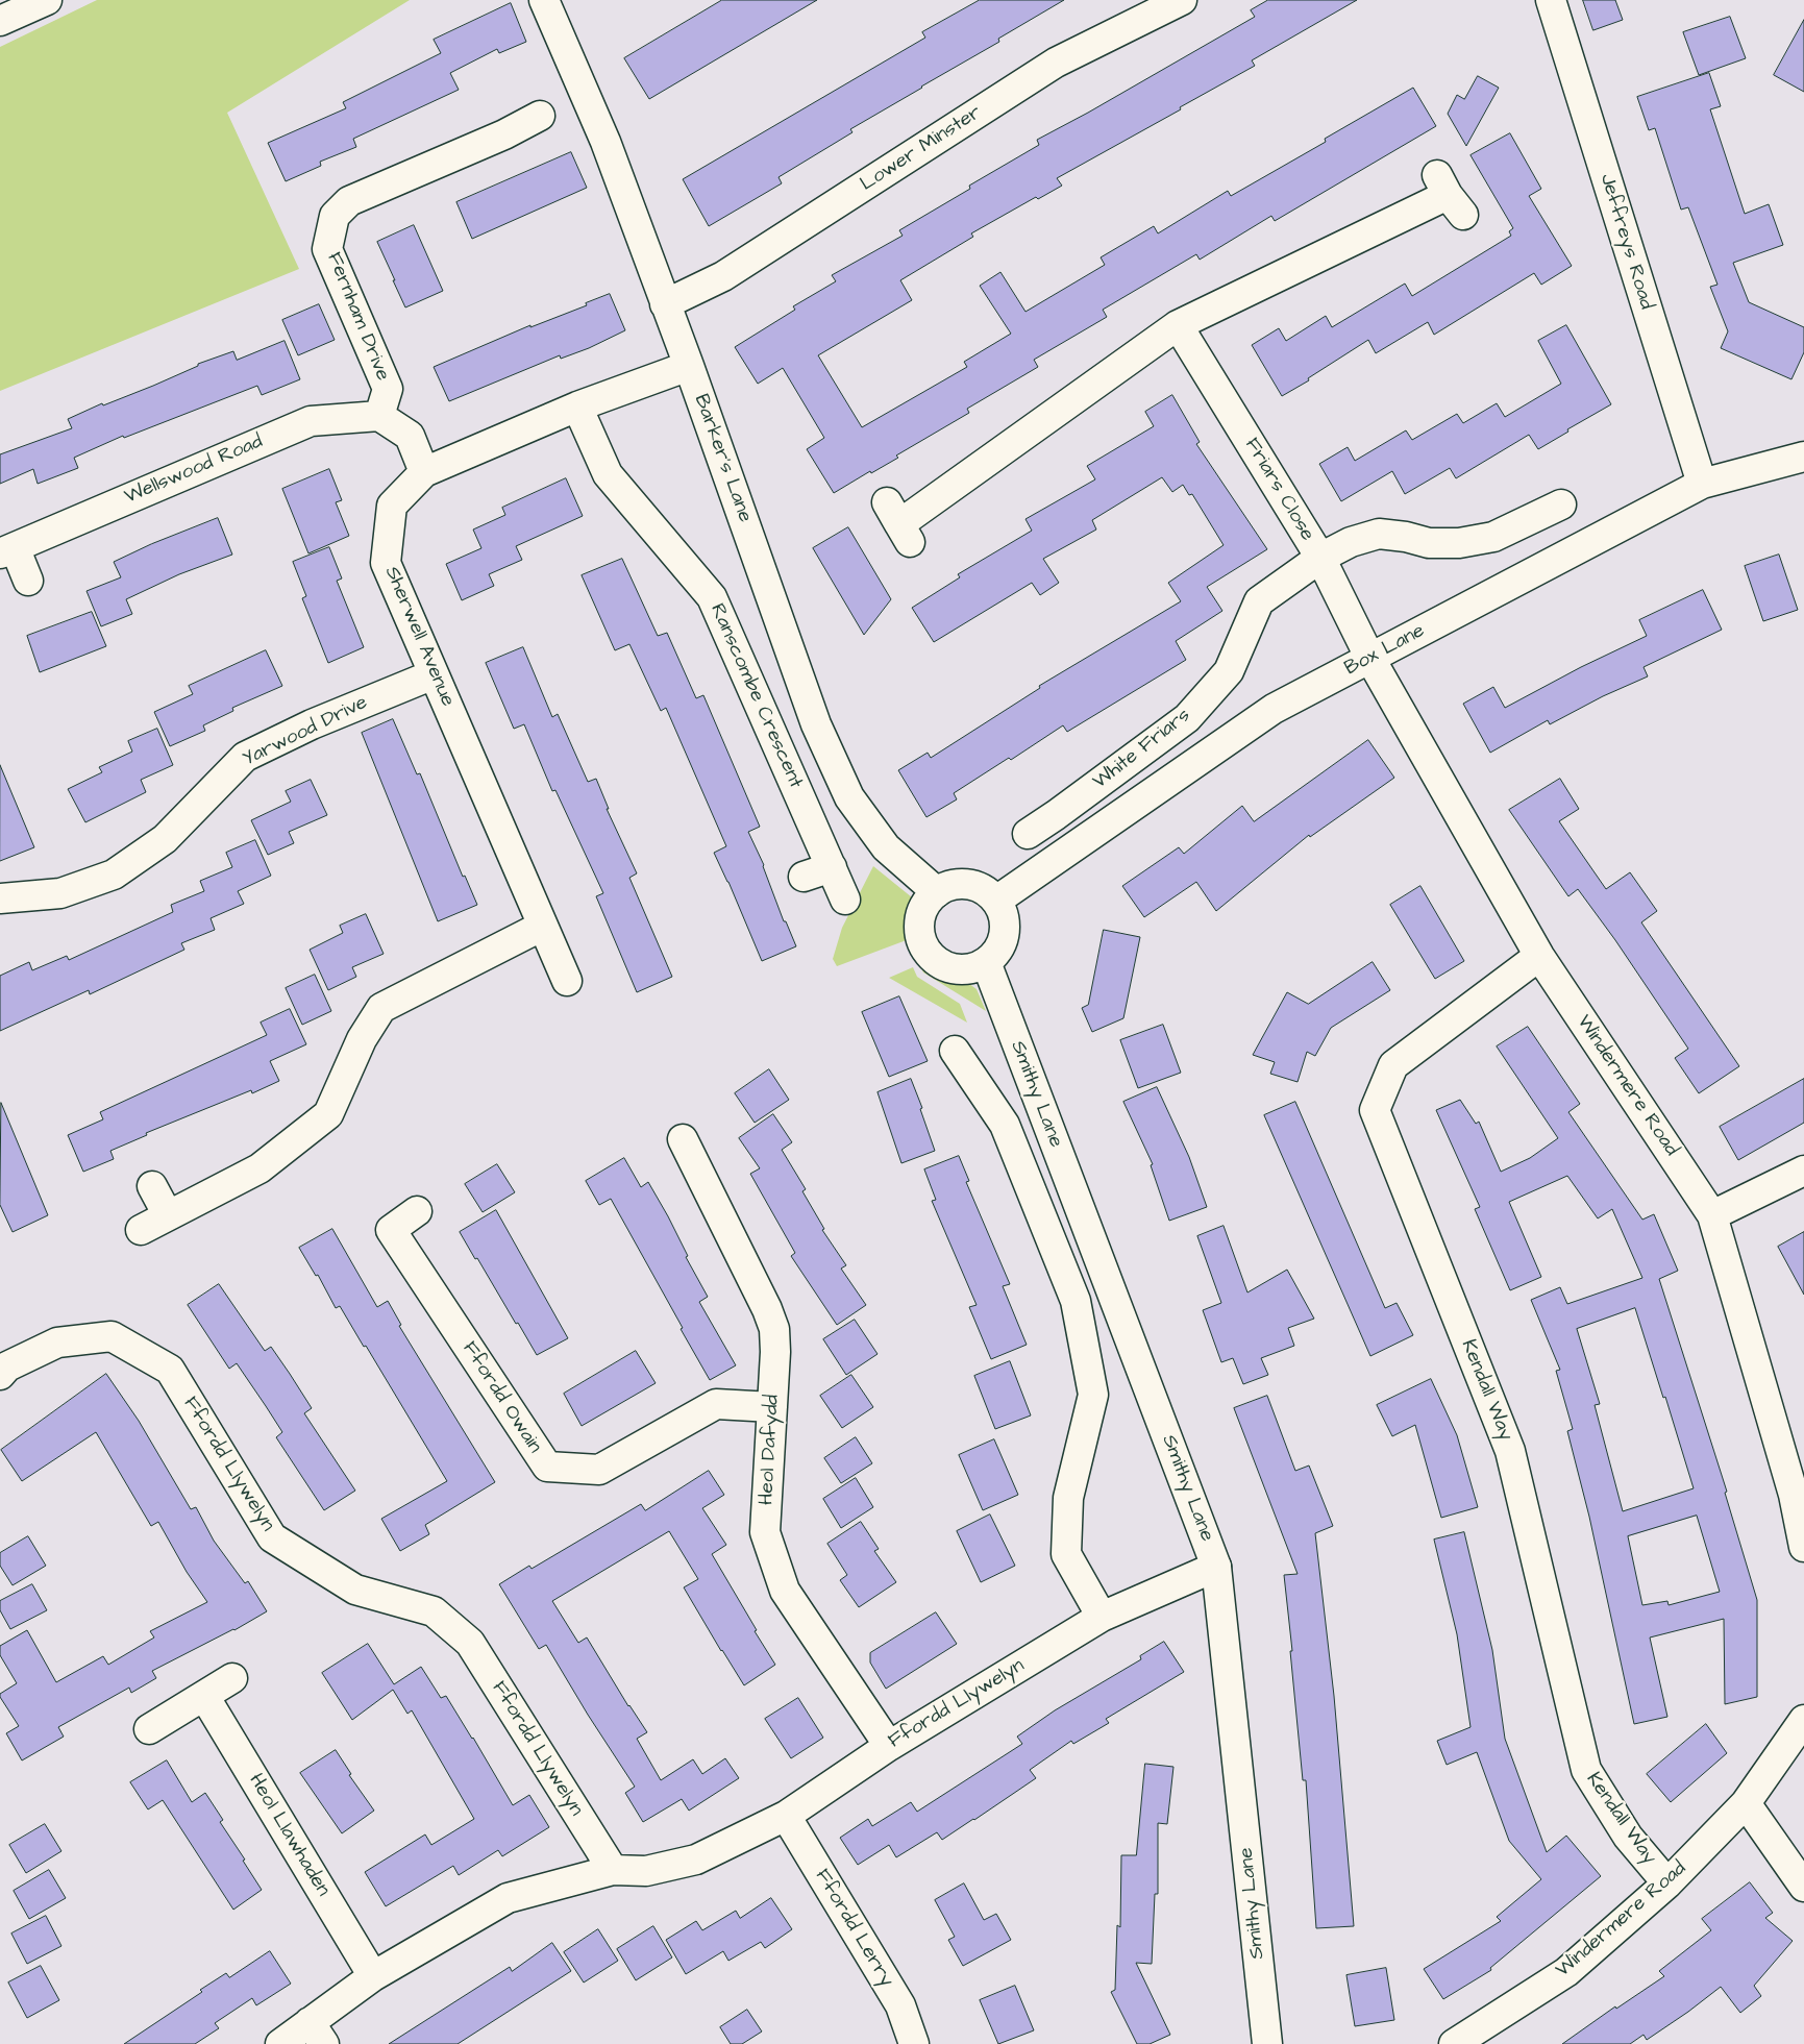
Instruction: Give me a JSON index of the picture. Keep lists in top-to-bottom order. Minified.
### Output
{"streets":{"street":["Lower Minster","Jeffreys Road","Fernham Drive","Barker's Lane","Wellswood Road","Friars Close","Sherwell Avenue","Box Lane","Ranscombe Crescent","Yarwood Drive","White Friars","Windermere Road","Smithy Lane","Kendall Way","Ffordd Owain","Heol Dafydd","Ffordd Llywelyn","Heol Llawhaden","Ffordd Lerry"]},"crossings":[["Lower Minster","Barker's Lane"],["Jeffreys Road","Box Lane"],["Fernham Drive","Wellswood Road"],["Barker's Lane","Sherwell Avenue"],["Barker's Lane","Box Lane"],["Barker's Lane","Smithy Lane"],["Friars Close","Box Lane"],["Friars Close","White Friars"],["Friars Close","Windermere Road"],["Sherwell Avenue","Ranscombe Crescent"],["Sherwell Avenue","Yarwood Drive"],["Box Lane","Windermere Road"],["Box Lane","Smithy Lane"],["Windermere Road","Kendall Way"],["Smithy Lane","Ffordd Llywelyn"],["Ffordd Owain","Heol Dafydd"],["Heol Dafydd","Ffordd Llywelyn"],["Ffordd Llywelyn","Heol Llawhaden"],["Ffordd Llywelyn","Ffordd Lerry"]]}
